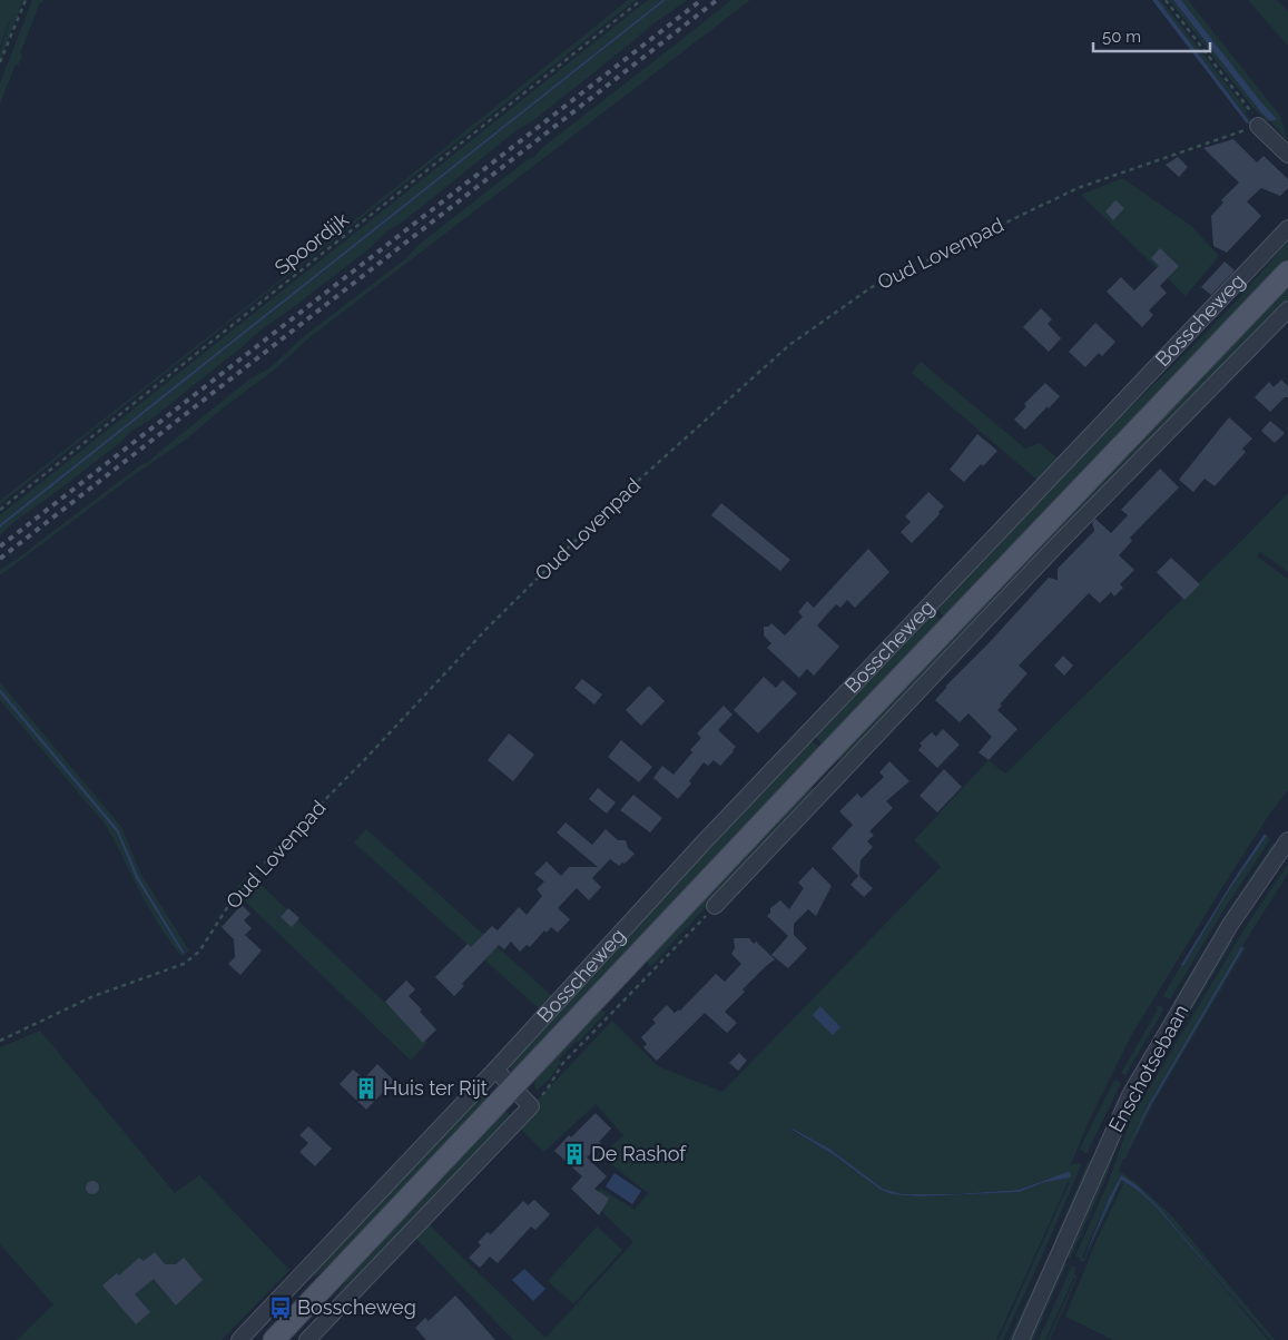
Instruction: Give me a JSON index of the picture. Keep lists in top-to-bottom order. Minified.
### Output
{"streets":{"main road":["Bosscheweg"],"street":["Enschotsebaan"],"path":["Spoordijk","Oud Lovenpad"]},"places":{"building":["Huis ter Rijt","De Rashof"],"bus stop":["Bosscheweg"]},"scale_bar":"50 m"}
